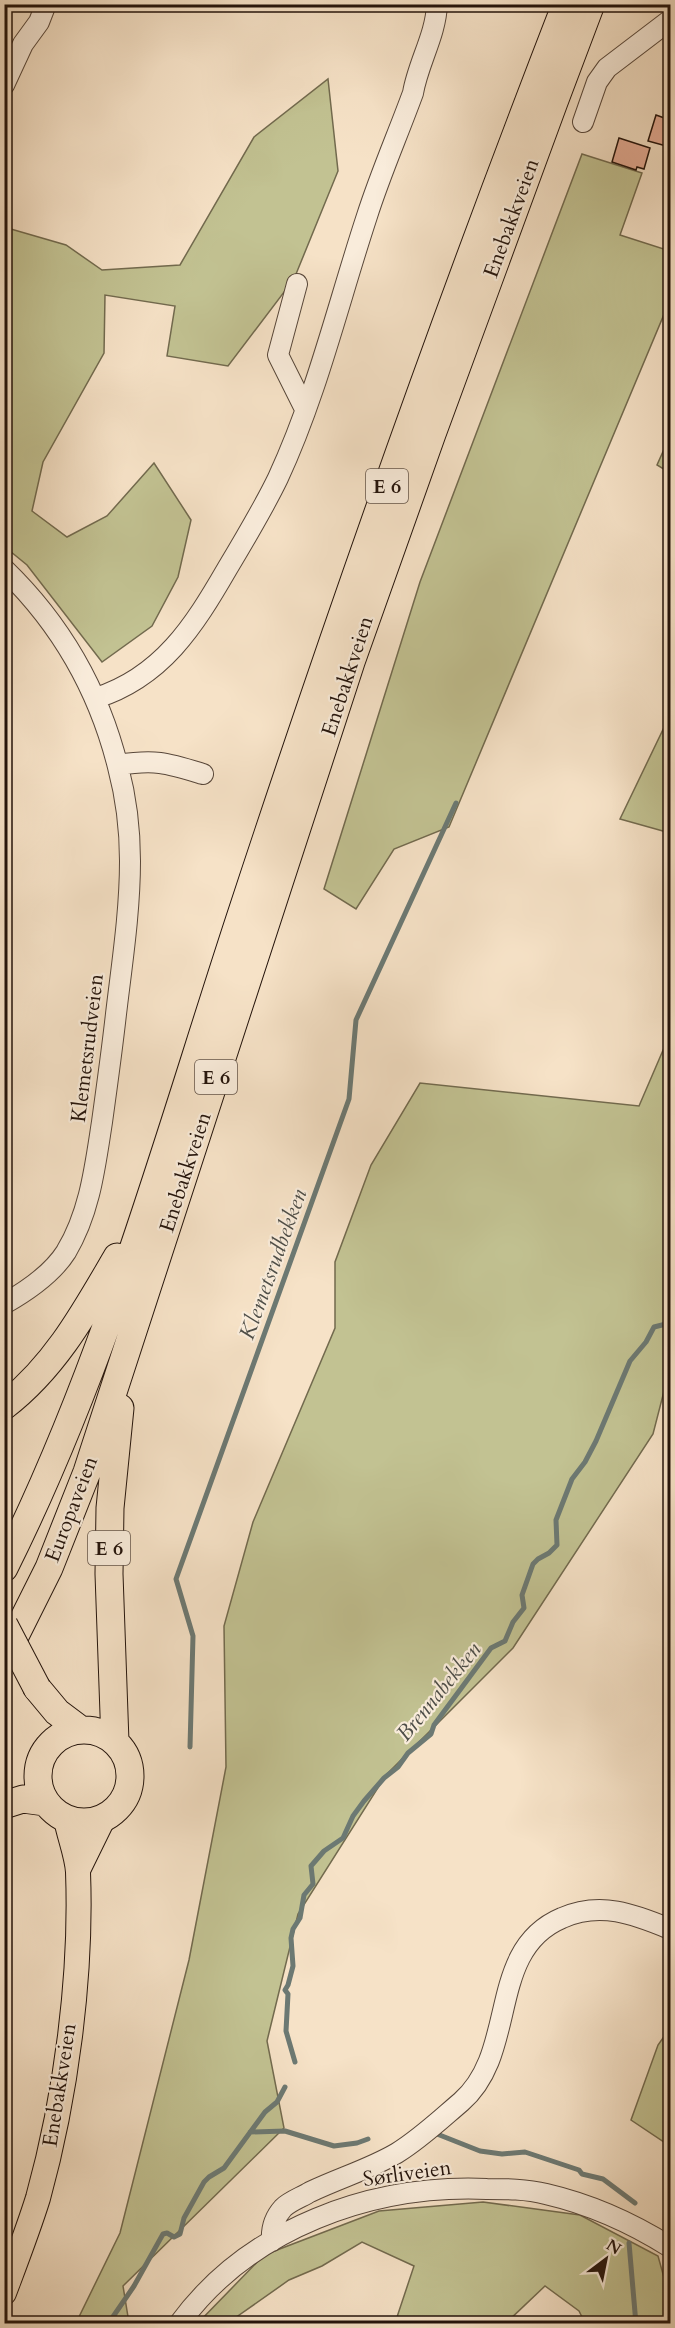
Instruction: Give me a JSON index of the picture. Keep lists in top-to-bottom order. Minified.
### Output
{"streets":{"highway":["Enebakkveien","E 6","Europaveien"],"street":["Klemetsrudveien","Sørliveien"]},"crossings":[["Enebakkveien","E 6"],["Enebakkveien","Europaveien"],["E 6","Europaveien"]],"water":["Klemetsrudbekken","Brennabekken"],"north":"top right"}
